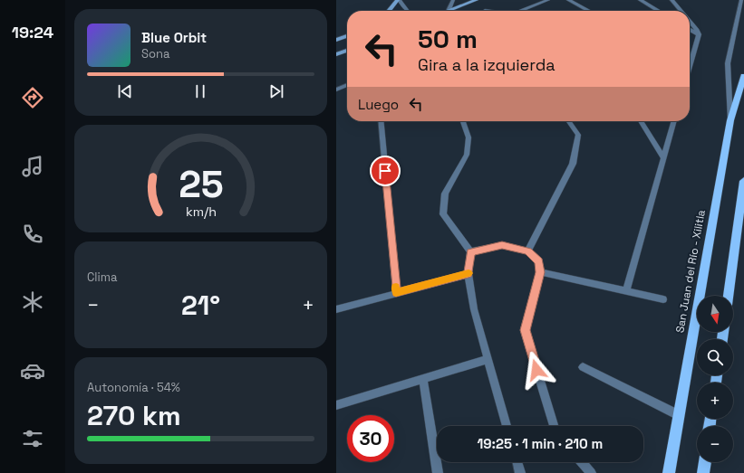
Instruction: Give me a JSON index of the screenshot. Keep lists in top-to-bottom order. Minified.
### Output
{"streets":{"main road":["San Juan del Río - Xilitla"]},"north":"bottom","page":{"tabs":"19:24","turn":["50 m","Gira a la izquierda"],"song":["Blue Orbit","Sona"],"then":"Luego","tile":["Clima",["Autonomía · 54%","270 km"]],"heat":["−","21°","+"],"map_buttons":["+","−"],"limit":"30","trip":"19:25 · 1 min · 210 m","gauge":["25","km/h"]}}
